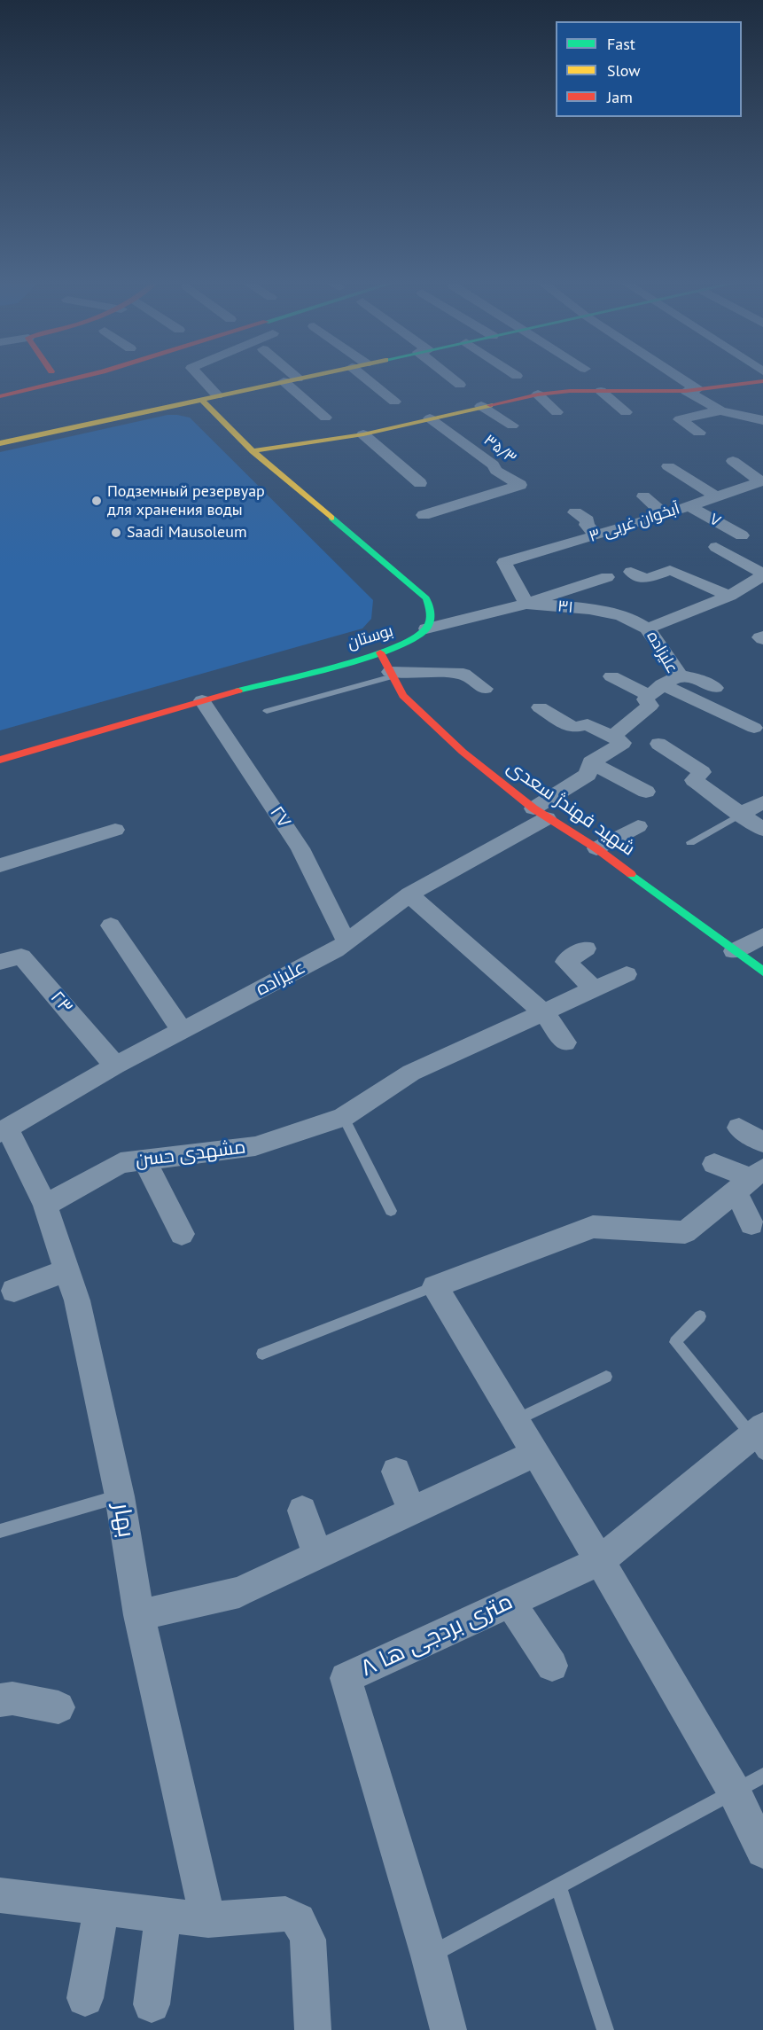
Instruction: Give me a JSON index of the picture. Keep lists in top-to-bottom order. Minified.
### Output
{"streets":{"street":["۳۵/۳","۷","آبخوان غربی ۳","۳۱","بوستان","علیزاده","شهید فهندژ سعدی","۲۷","۲۳","مشهدی حسن","بهار","۸ متری بردجی ها"]},"crossings":[["۷","آبخوان غربی ۳"],["آبخوان غربی ۳","۳۱"],["۳۱","علیزاده"],["بوستان","شهید فهندژ سعدی"],["بوستان","۲۷"],["علیزاده","شهید فهندژ سعدی"],["علیزاده","۲۷"],["علیزاده","۲۳"],["علیزاده","بهار"],["مشهدی حسن","بهار"]],"places":["Подземный резервуар для хранения воды","Saadi Mausoleum"],"legend":["Fast","Slow","Jam"]}
